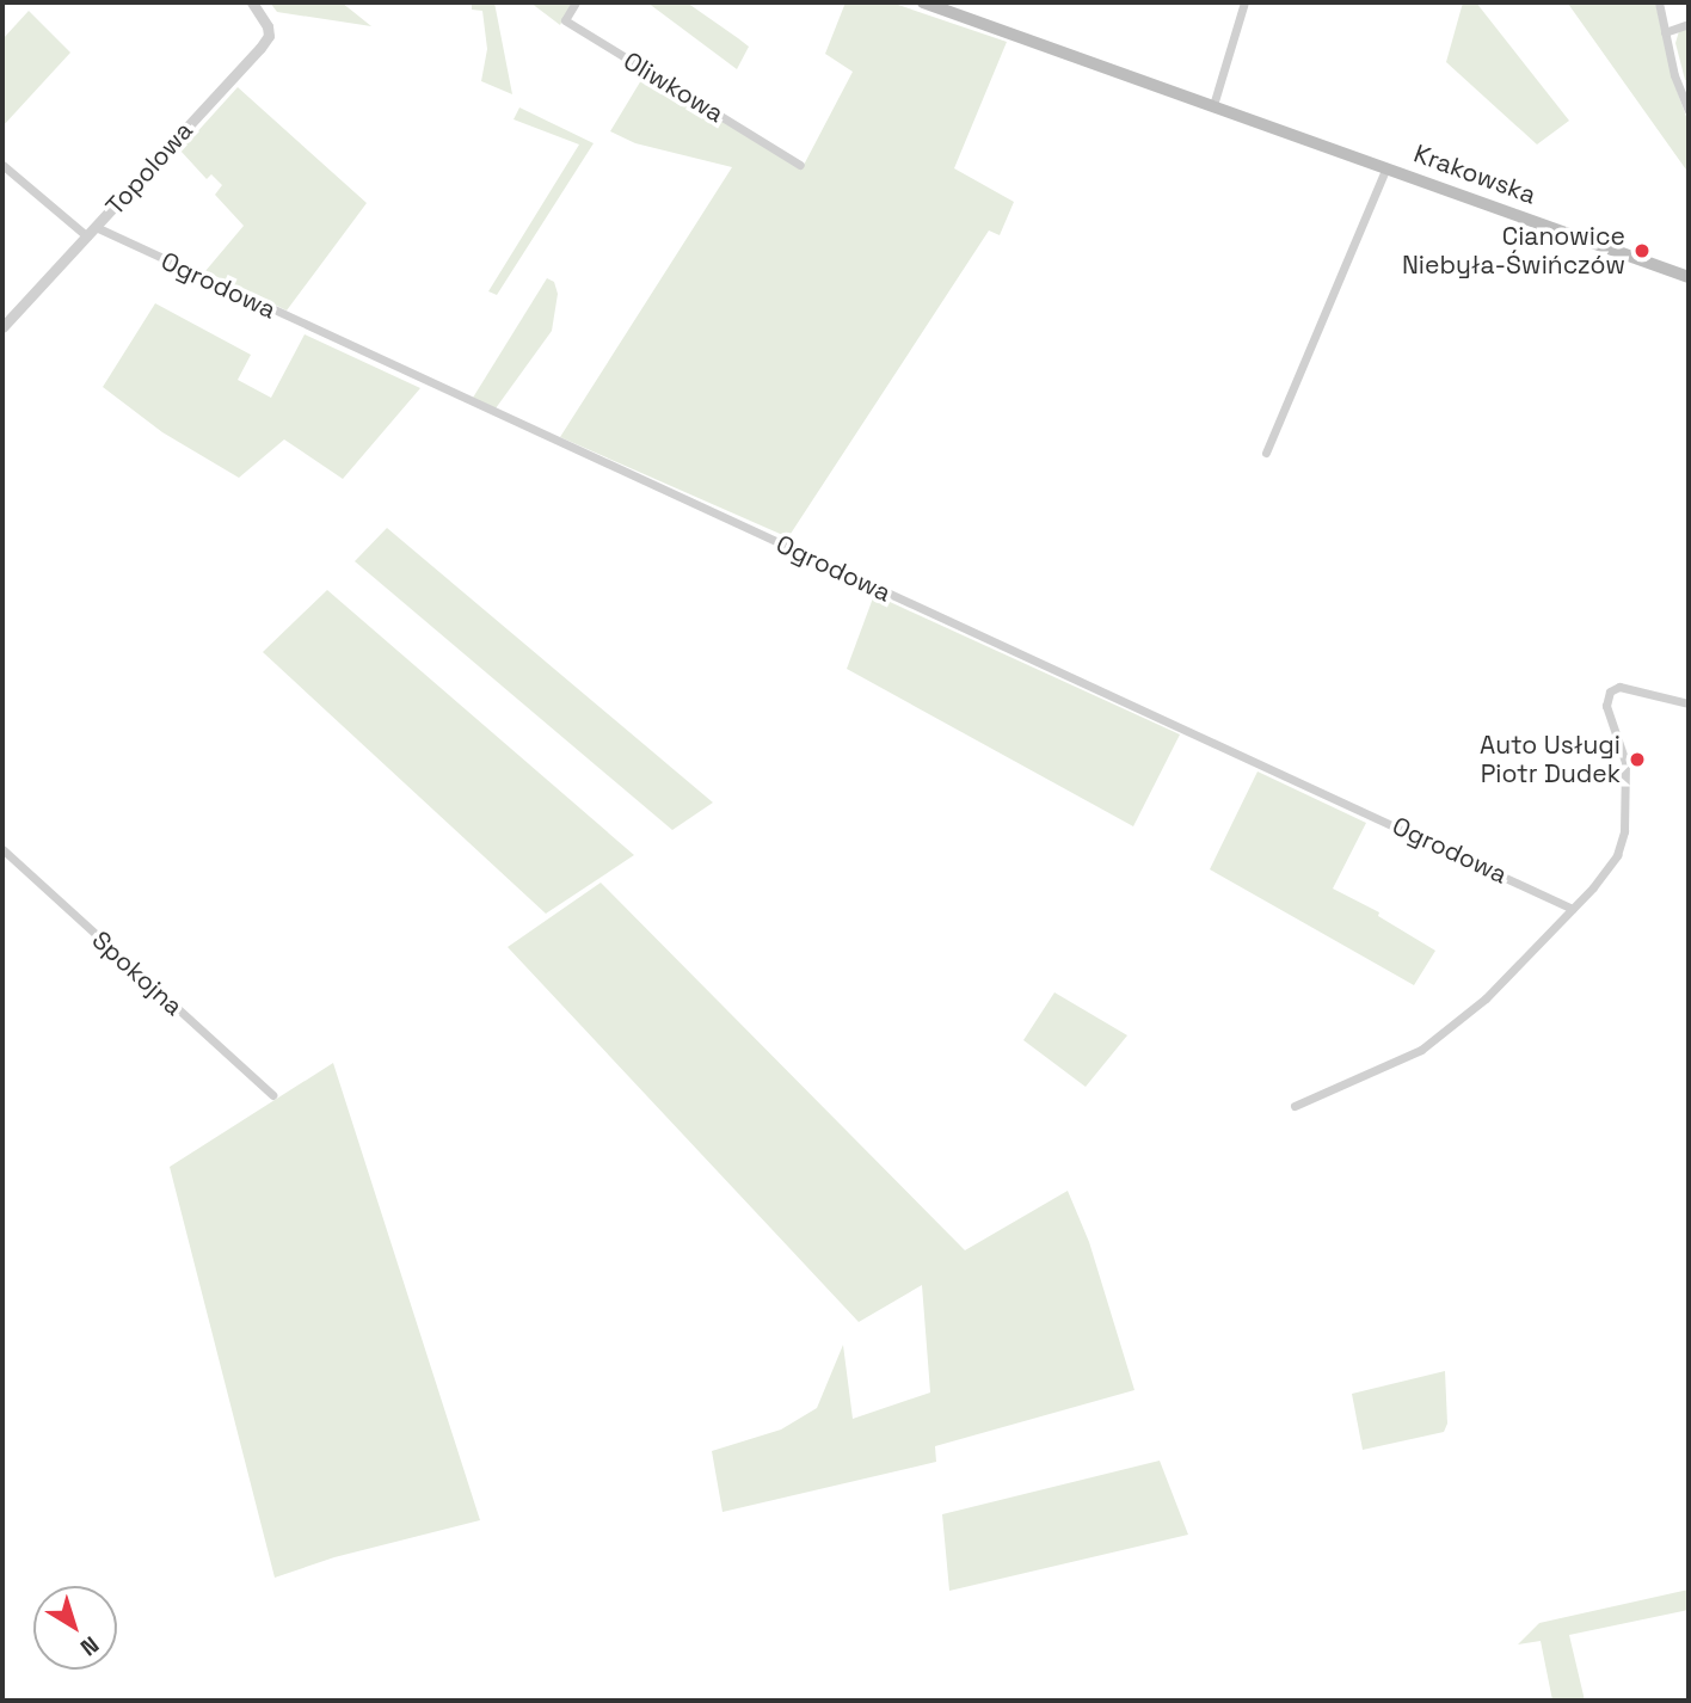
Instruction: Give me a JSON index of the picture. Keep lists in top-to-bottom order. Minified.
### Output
{"streets":{"main road":["Krakowska"],"street":["Oliwkowa","Topolowa","Ogrodowa","Spokojna"]},"crossings":[["Topolowa","Ogrodowa"]],"places":["Cianowice Niebyła-Świńczów","Auto Usługi Piotr Dudek"],"north":"bottom right"}
